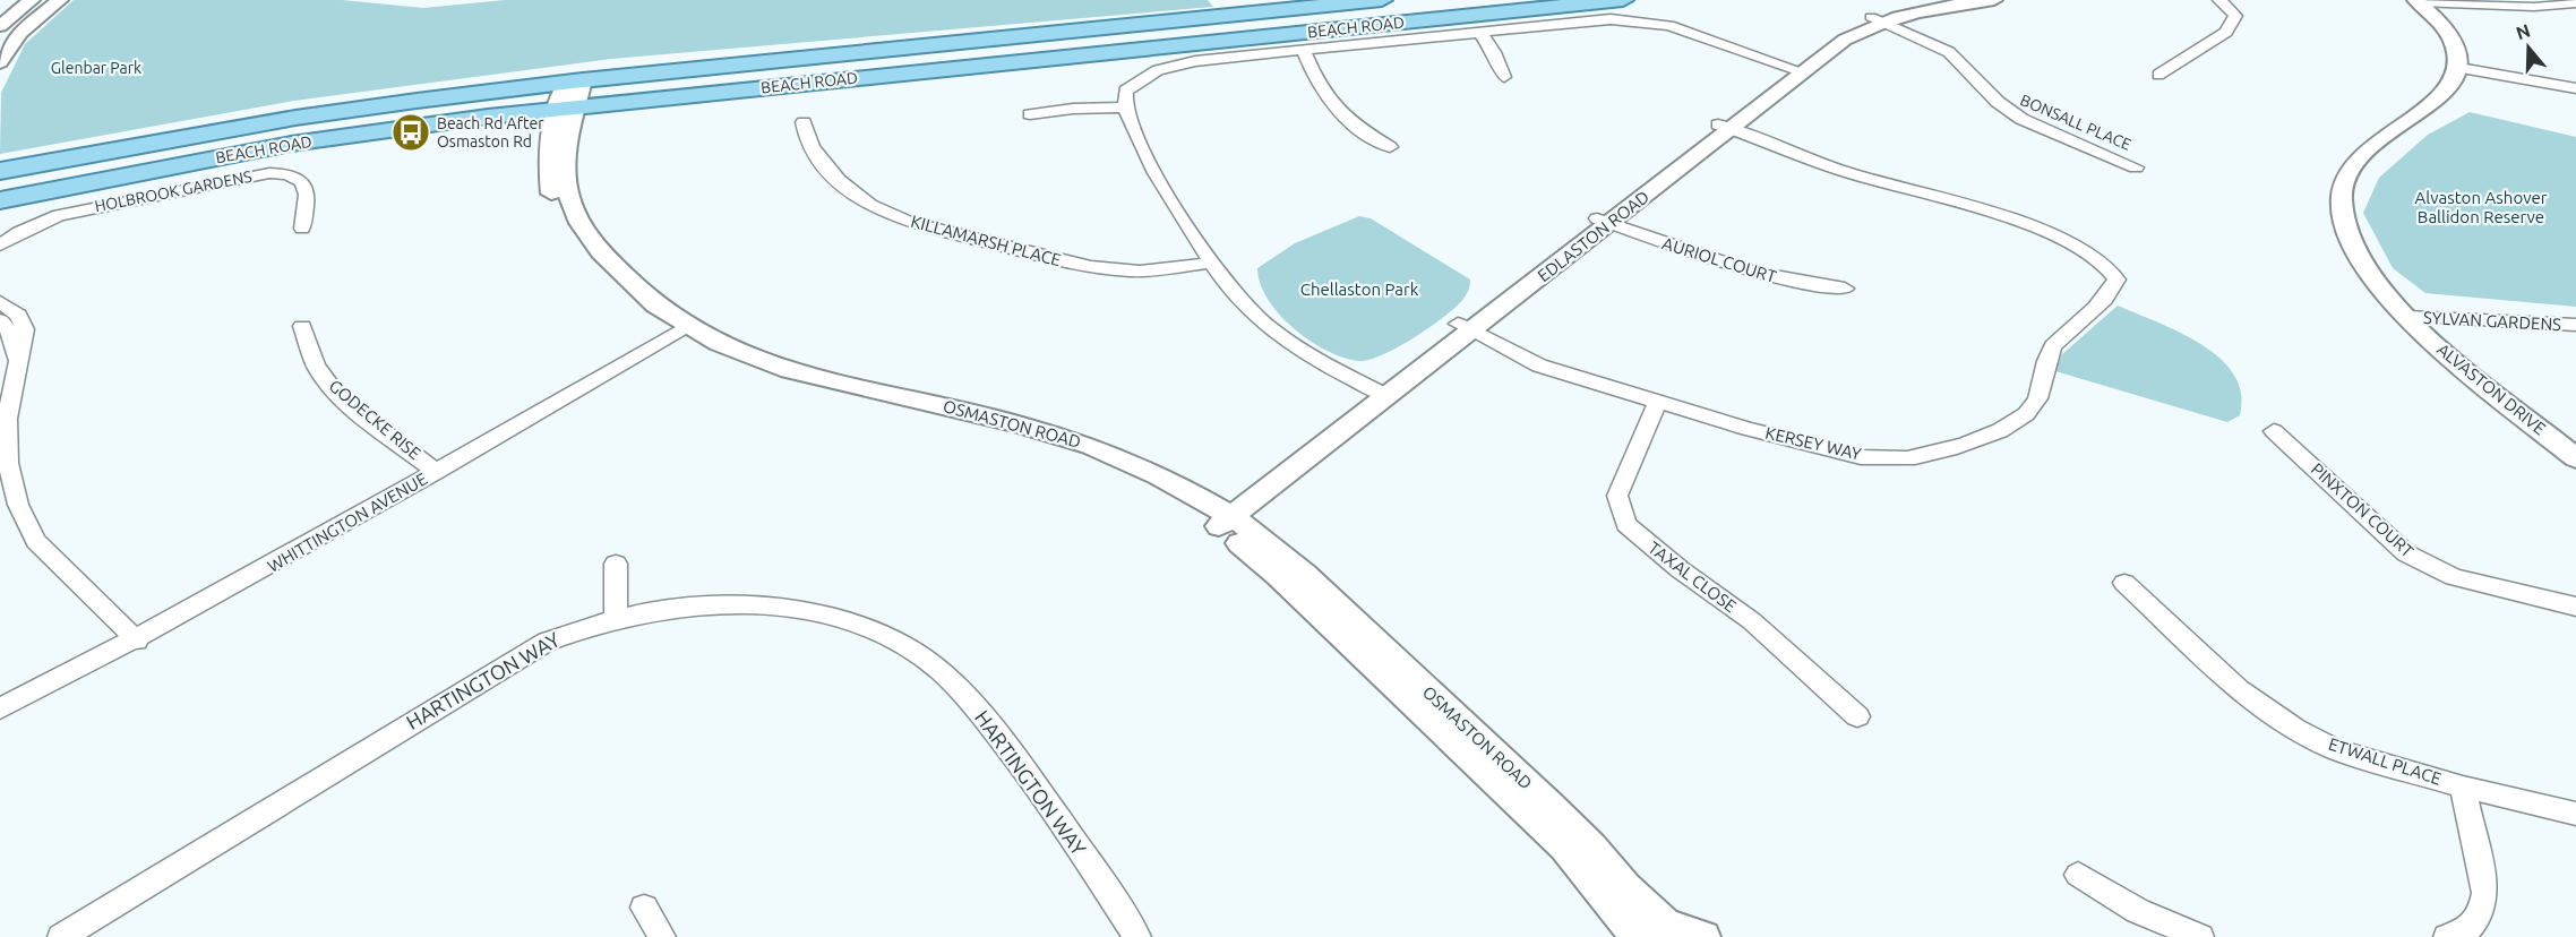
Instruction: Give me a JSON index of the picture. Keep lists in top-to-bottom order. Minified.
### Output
{"streets":{"main road":["BEACH ROAD"],"street":["BONSALL PLACE","HOLBROOK GARDENS","EDLASTON ROAD","KILLAMARSH PLACE","AURIOL COURT","SYLVAN GARDENS","ALVASTON DRIVE","GODECKE RISE","OSMASTON ROAD","KERSEY WAY","PINXTON COURT","WHITTINGTON AVENUE","TAXAL CLOSE","HARTINGTON WAY","ETWALL PLACE"]},"crossings":[["BEACH ROAD","OSMASTON ROAD"],["BONSALL PLACE","EDLASTON ROAD"],["EDLASTON ROAD","AURIOL COURT"],["EDLASTON ROAD","OSMASTON ROAD"],["EDLASTON ROAD","KERSEY WAY"],["SYLVAN GARDENS","ALVASTON DRIVE"],["GODECKE RISE","WHITTINGTON AVENUE"],["OSMASTON ROAD","WHITTINGTON AVENUE"],["KERSEY WAY","TAXAL CLOSE"]],"parks":["Glenbar Park","Alvaston Ashover Ballidon Reserve","Chellaston Park"],"places":{"bus stop":["Beach Rd After Osmaston Rd"]},"north":"top"}
